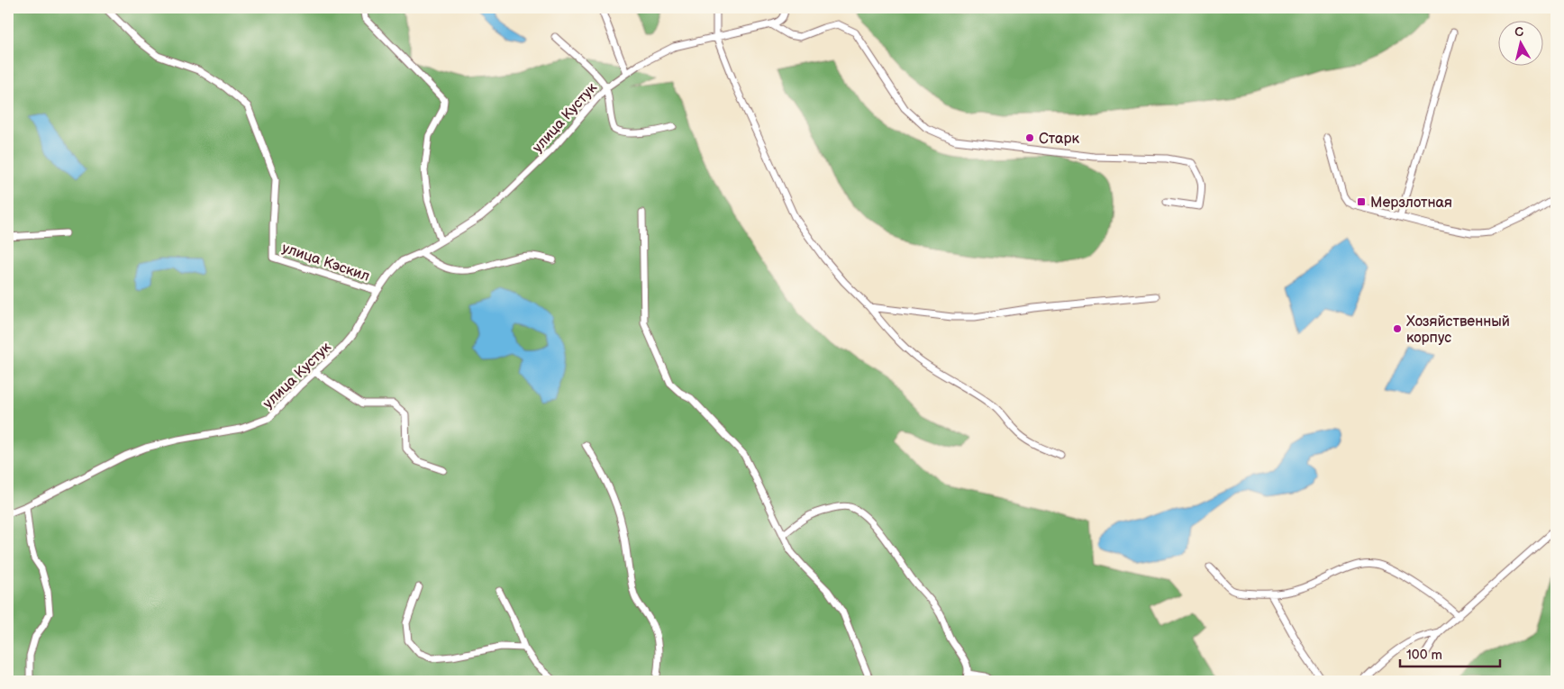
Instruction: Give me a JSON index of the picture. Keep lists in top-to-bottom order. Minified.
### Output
{"streets":{"street":["улица Кустук","улица Кэскил"]},"crossings":[["улица Кустук","улица Кэскил"]],"places":{"other":["Старк","Хозяйственный корпус"],"transit":["Мерзлотная"]},"scale_bar":"100 m","north":"top"}
